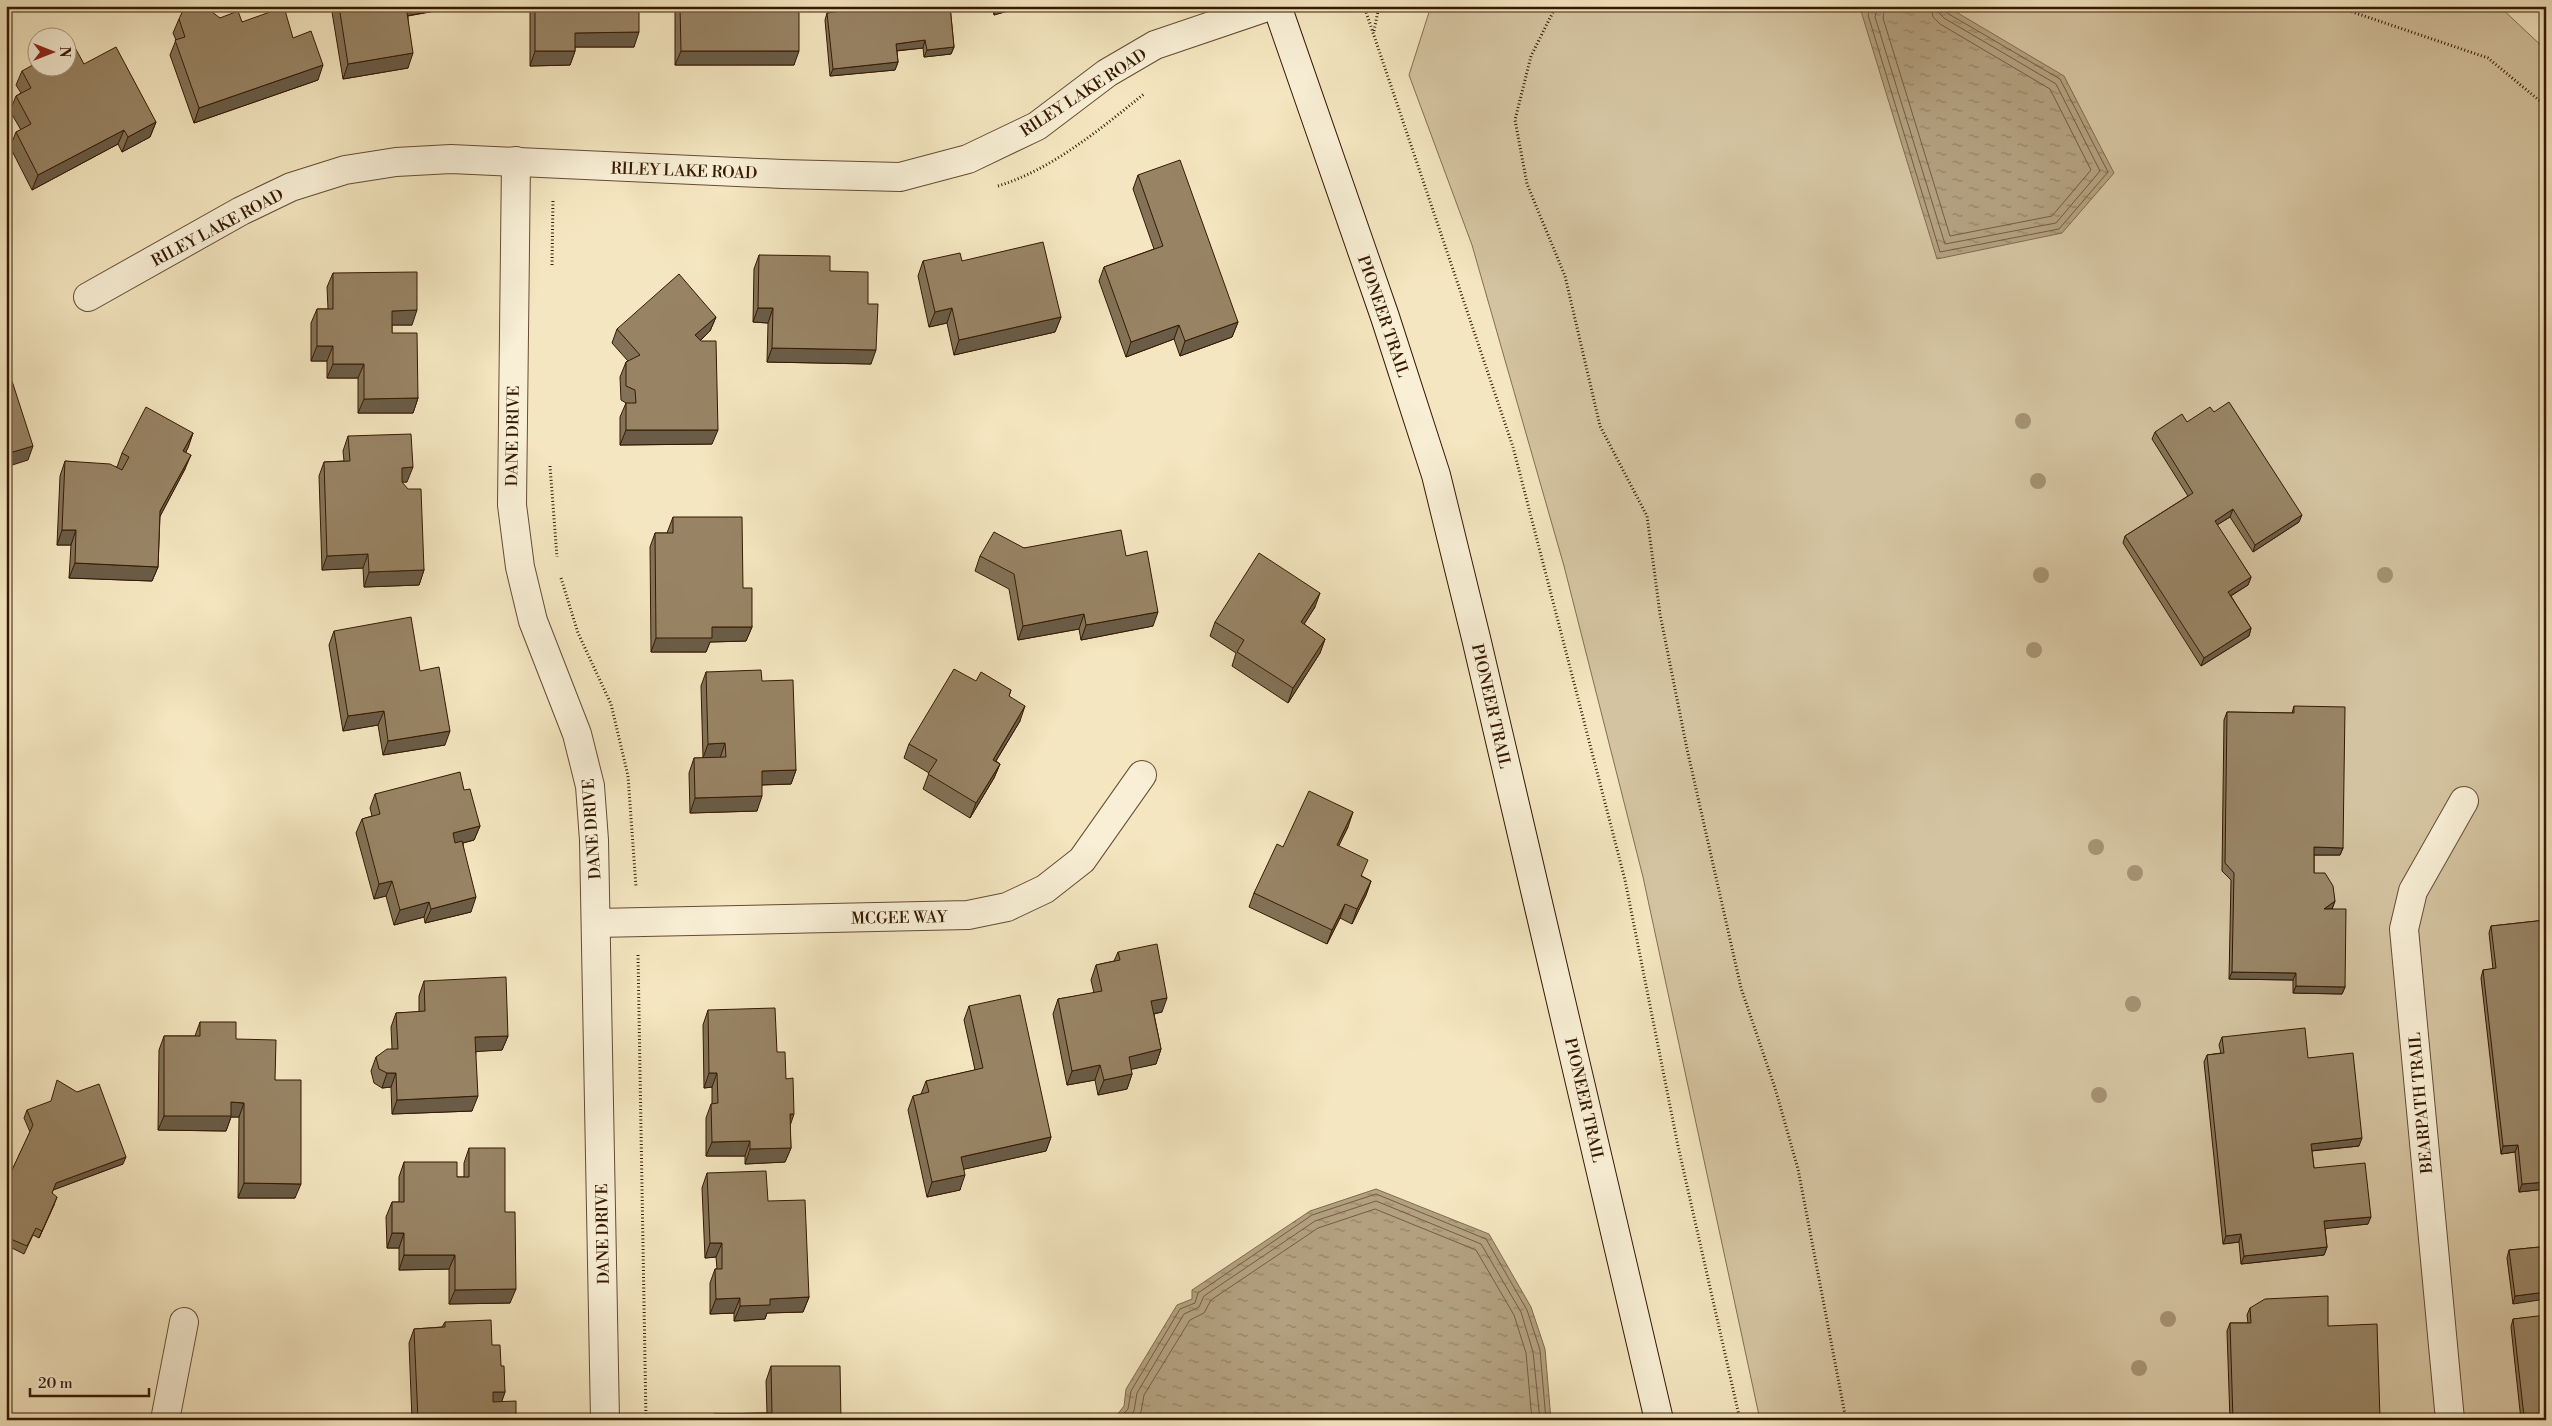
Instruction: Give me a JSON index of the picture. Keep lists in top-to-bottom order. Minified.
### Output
{"streets":{"street":["RILEY LAKE ROAD","PIONEER TRAIL","DANE DRIVE","MCGEE WAY","BEARPATH TRAIL"]},"crossings":[["RILEY LAKE ROAD","DANE DRIVE"],["DANE DRIVE","MCGEE WAY"]],"scale_bar":"20 m","north":"right"}
